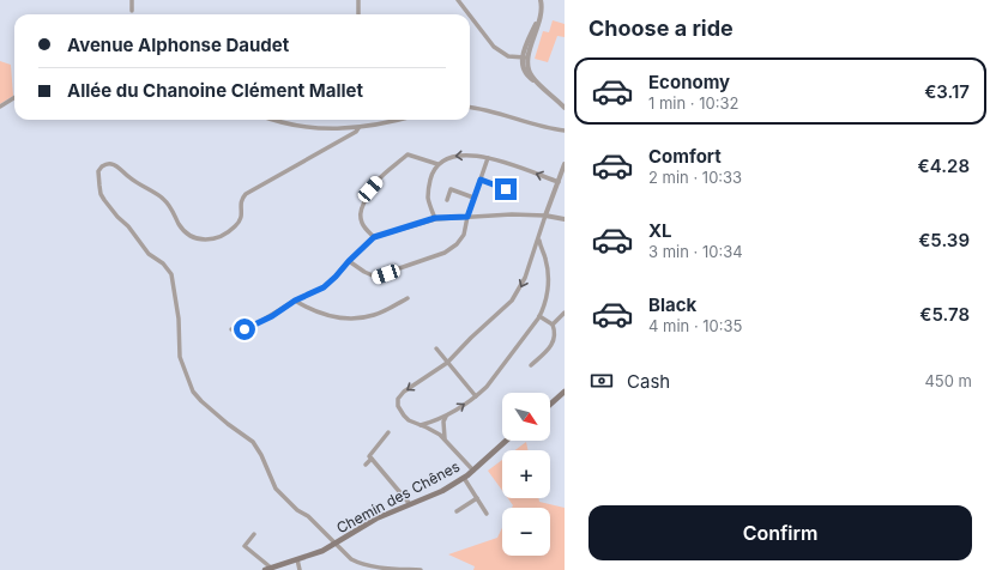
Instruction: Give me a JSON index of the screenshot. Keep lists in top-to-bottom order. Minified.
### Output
{"streets":{"main road":["Chemin des Chênes"]},"north":"bottom right","page":{"heading":"Choose a ride","banner":["Avenue Alphonse Daudet","Allée du Chanoine Clément Mallet"],"list":[{"name":"Economy","note":"1 min · 10:32","value":"€3.17"},{"name":"Comfort","note":"2 min · 10:33","value":"€4.28"},{"name":"XL","note":"3 min · 10:34","value":"€5.39"},{"name":"Black","note":"4 min · 10:35","value":"€5.78"}],"pay":["Cash","450 m"],"map_buttons":["+","−"],"buttons":"Confirm"}}
